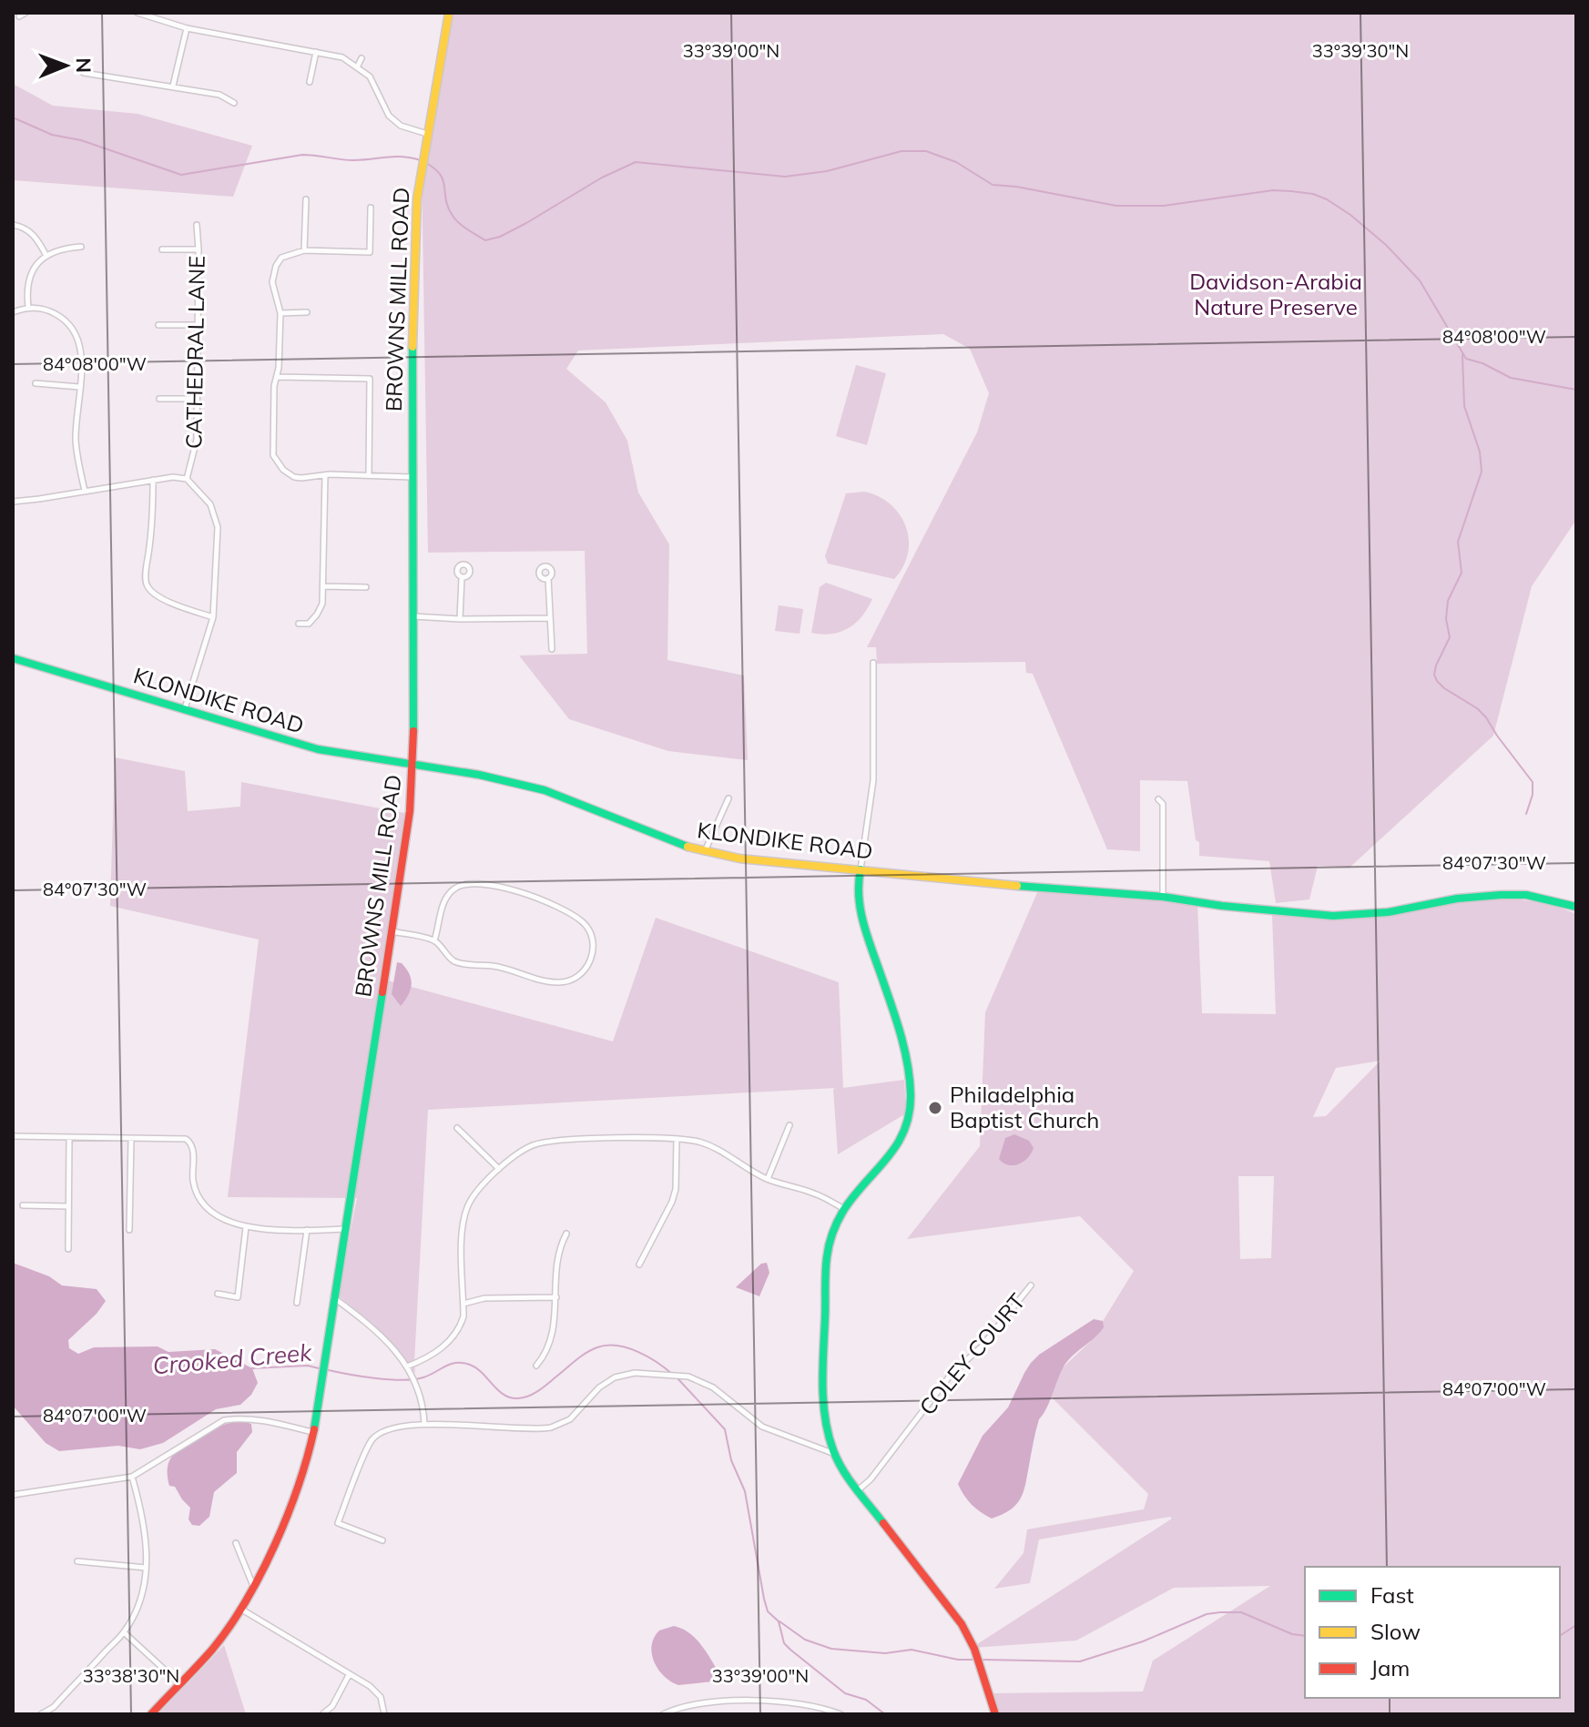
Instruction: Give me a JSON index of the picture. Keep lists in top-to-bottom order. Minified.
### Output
{"streets":{"main road":["BROWNS MILL ROAD","KLONDIKE ROAD"],"street":["CATHEDRAL LANE","COLEY COURT"]},"crossings":[["BROWNS MILL ROAD","KLONDIKE ROAD"]],"water":["Crooked Creek"],"parks":["Davidson-Arabia Nature Preserve"],"places":["Philadelphia Baptist Church"],"legend":["Fast","Slow","Jam"],"north":"right","coordinates":["33°39'00\"N","33°39'30\"N","84°08'00\"W","84°07'30\"W","84°07'00\"W","33°38'30\"N"]}
